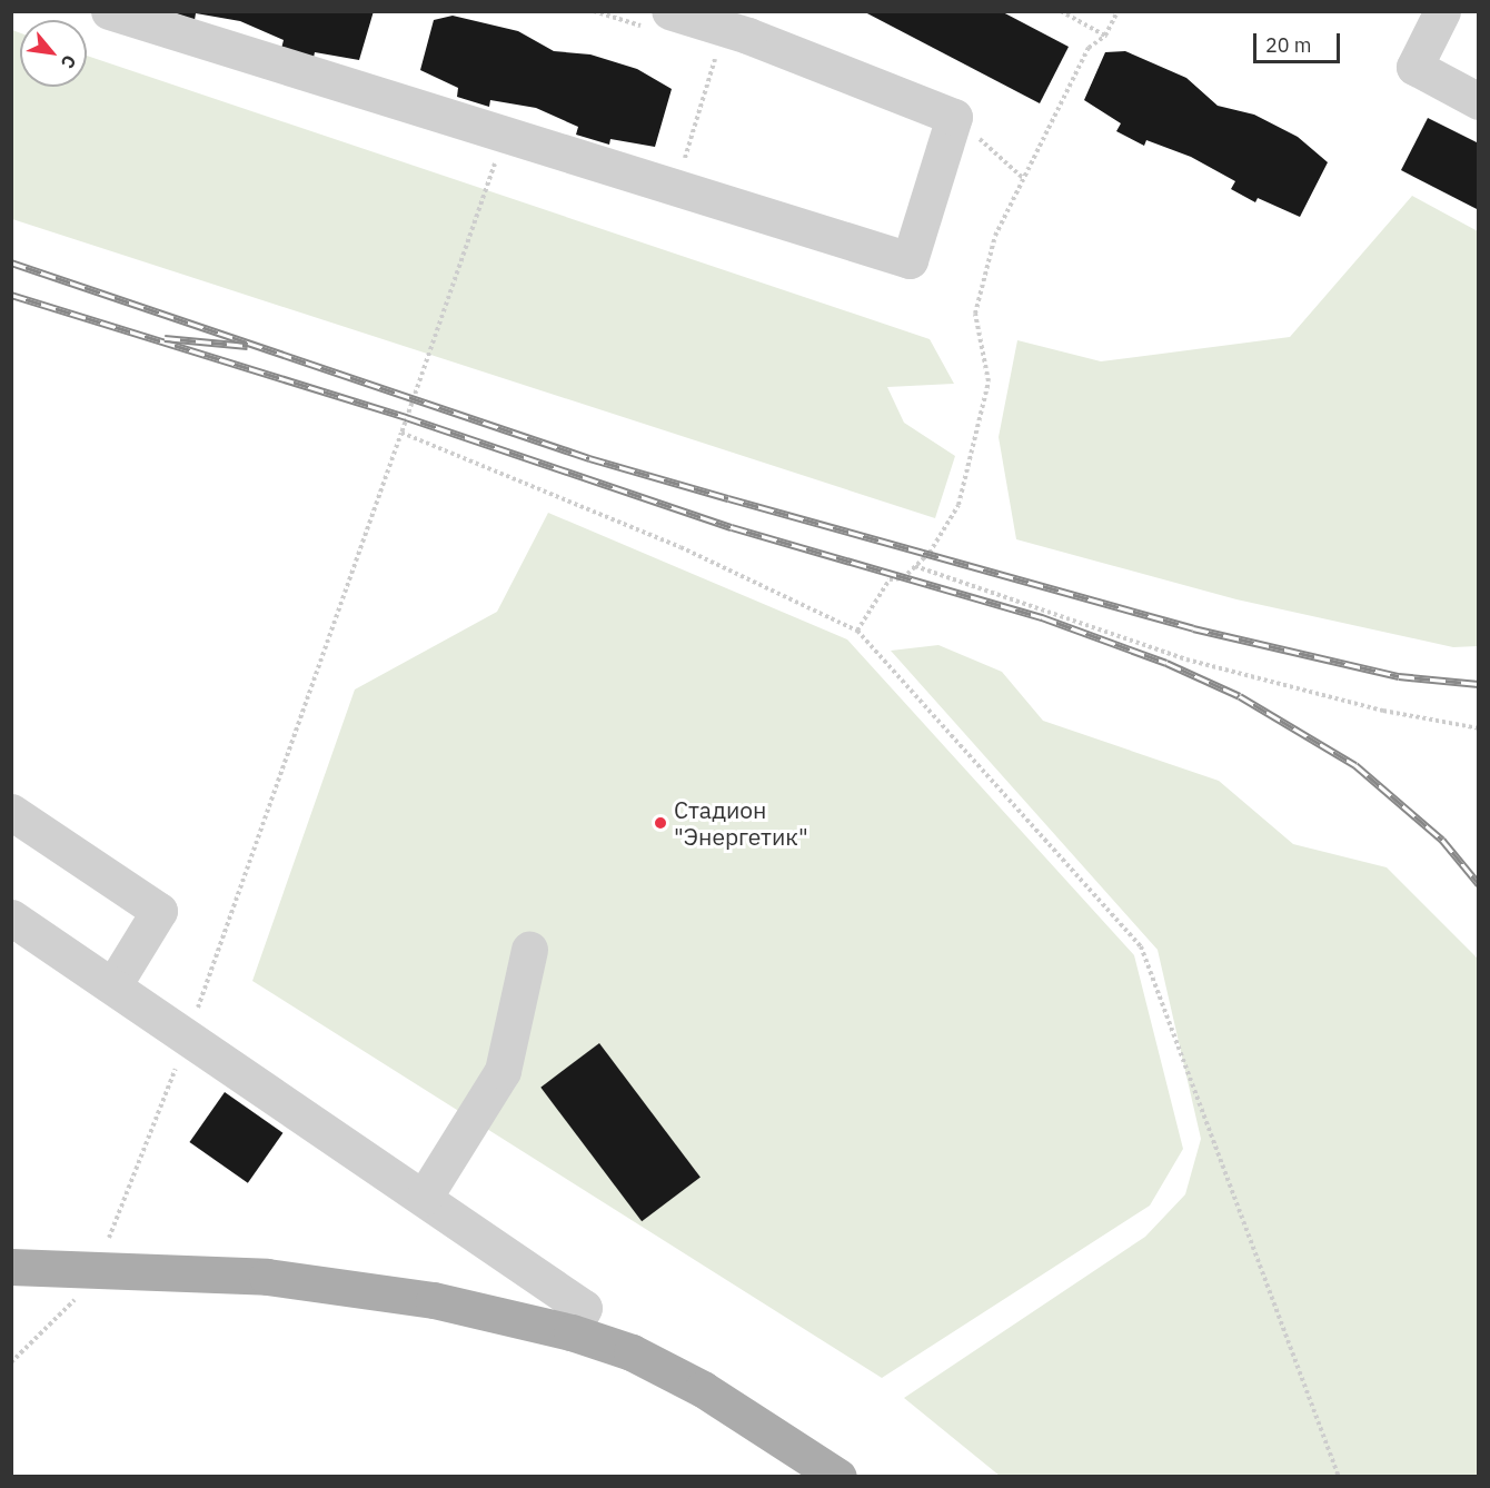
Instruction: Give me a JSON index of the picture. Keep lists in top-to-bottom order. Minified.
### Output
{"places":["Стадион \"Энергетик\""],"scale_bar":"20 m","north":"bottom right"}
